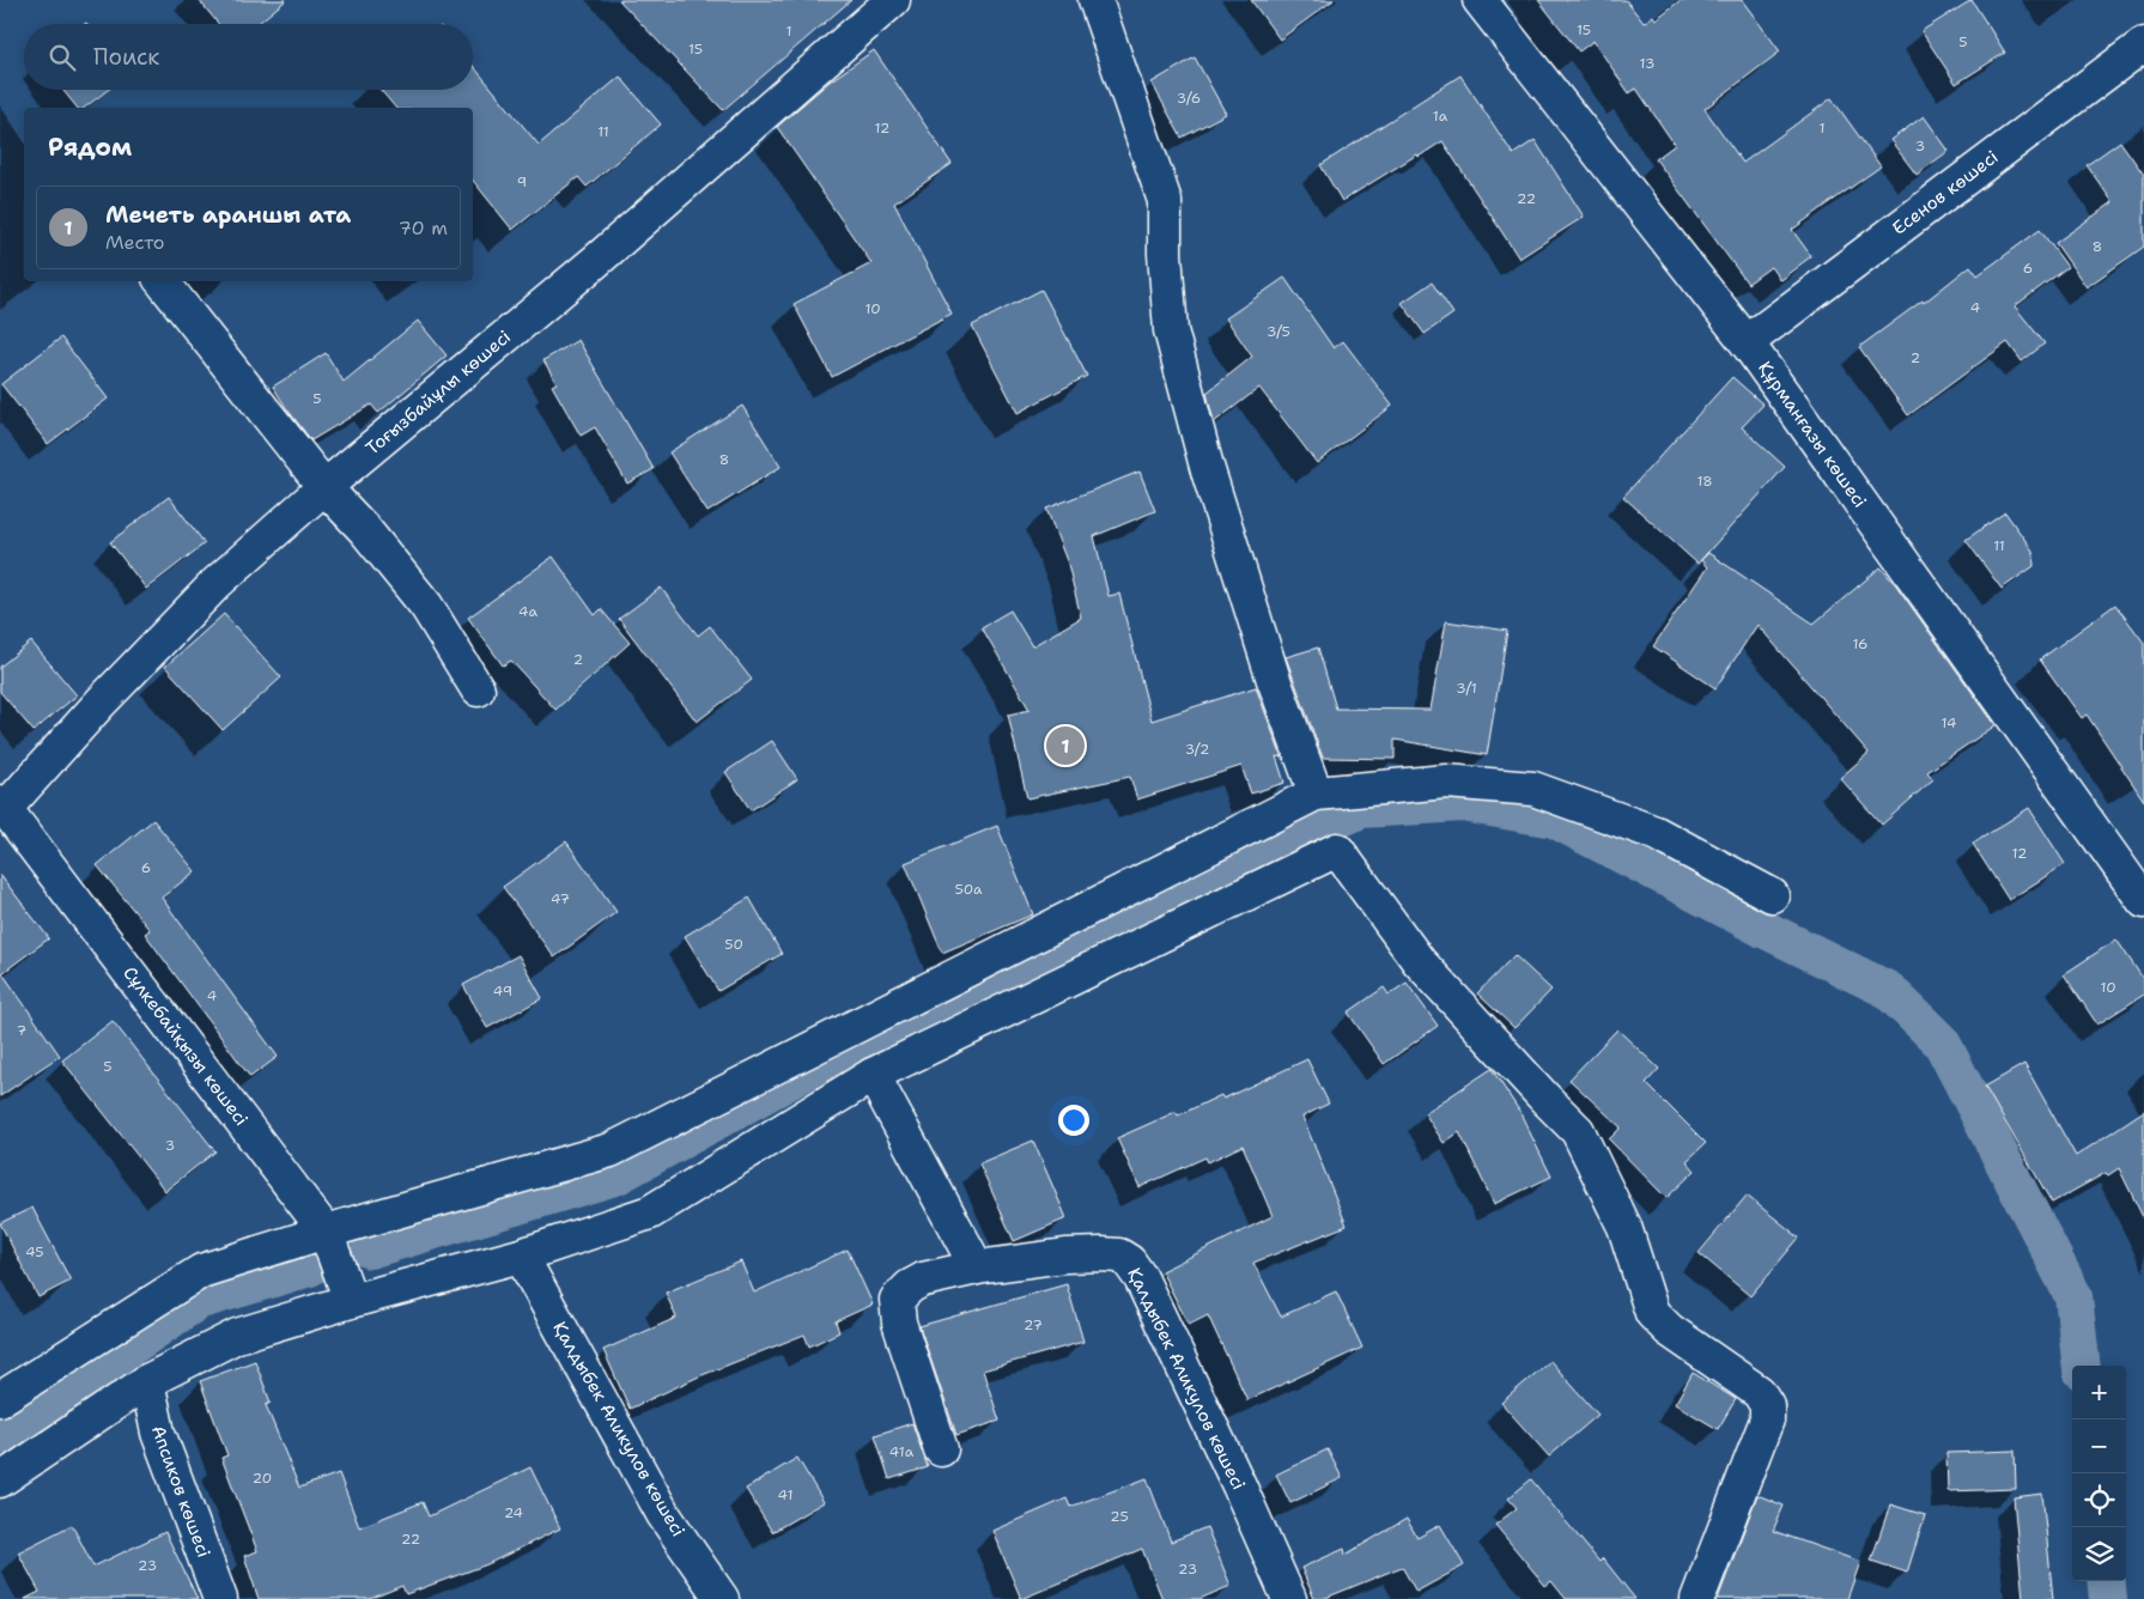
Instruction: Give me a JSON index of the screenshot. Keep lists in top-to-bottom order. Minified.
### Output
{"streets":{"street":["Есенов көшесі","Тоғызбайұлы көшесі","Құрманғазы көшесі","Сұлкебайқызы көшесі","Қалдыбек Аликулов көшесі","Апсиков көшесі"]},"crossings":[["Есенов көшесі","Құрманғазы көшесі"],["Тоғызбайұлы көшесі","Сұлкебайқызы көшесі"]],"house_numbers":["15","1","5","15","13","3/6","1а","12","1","11","3","9","22","8","6","4","10","3/5","2","5","8","18","11","4а","16","2","3/1","14","3/2","12","6","50а","47","50","10","49","4","7","5","3","45","27","41а","20","41","24","25","22","23","23"],"page":{"search":"Поиск","heading":"Рядом","list":[{"mark":"1","name":"Мечеть араншы ата","note":"Место","value":"70 m"}],"pins":"1","map_buttons":["+","−"]}}
